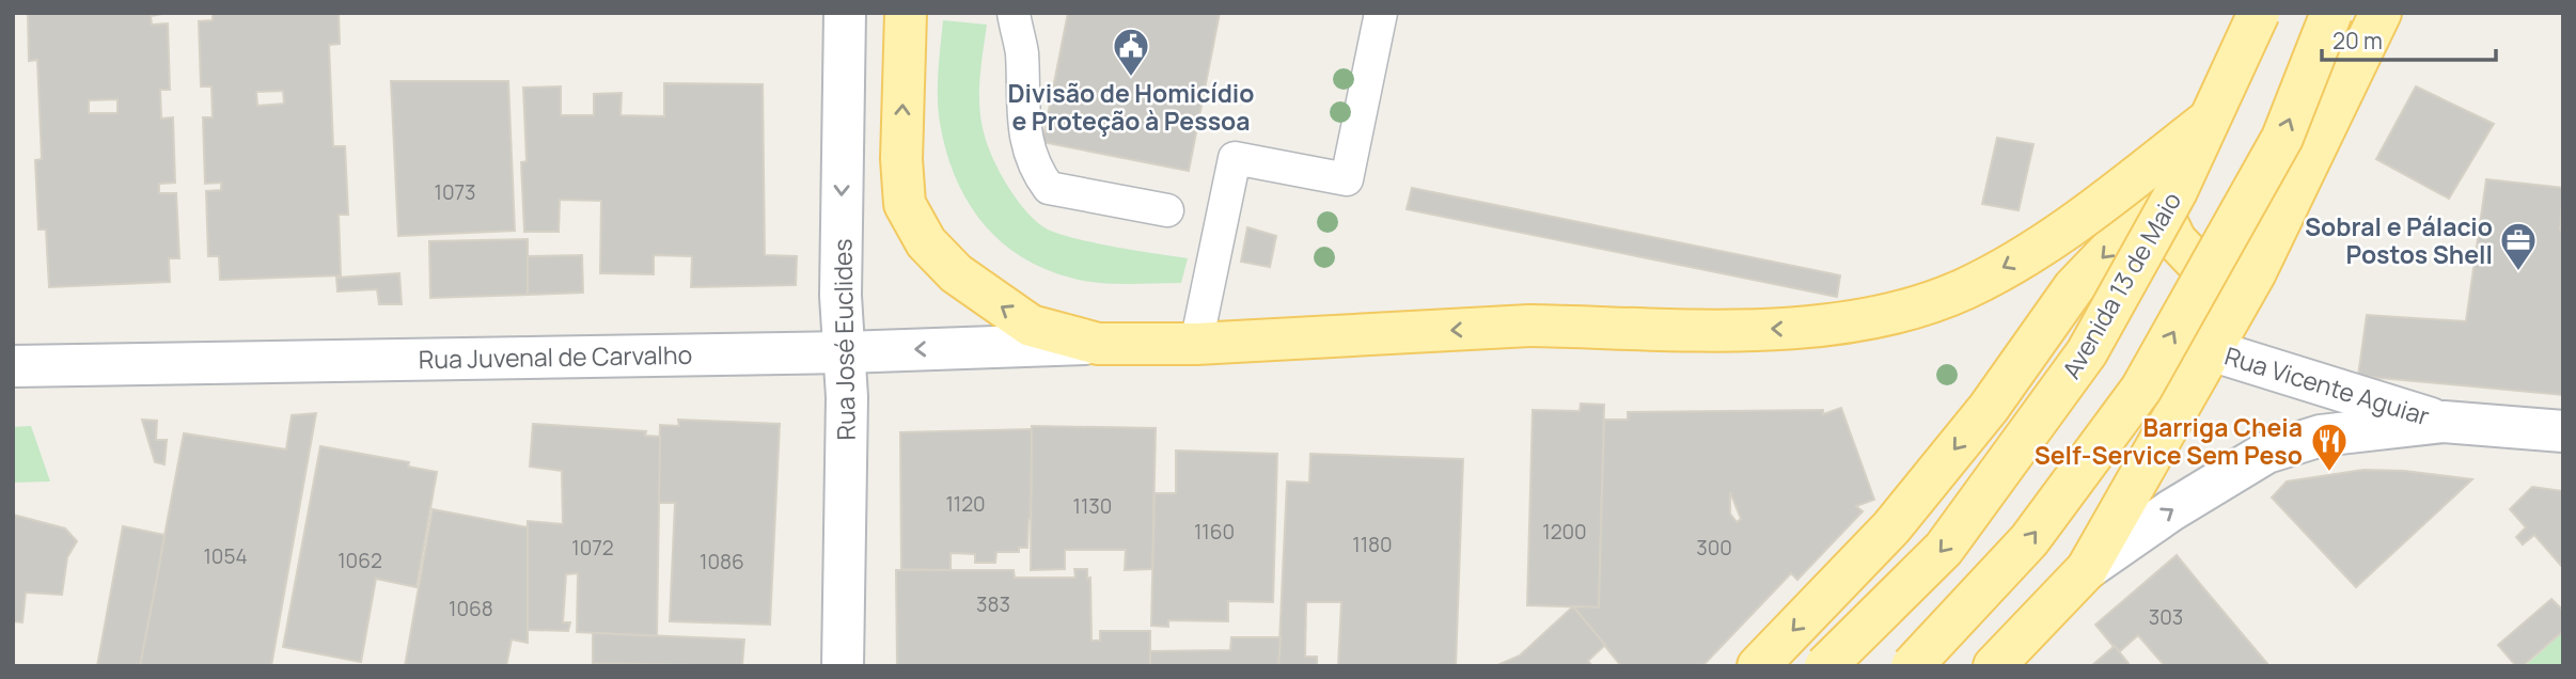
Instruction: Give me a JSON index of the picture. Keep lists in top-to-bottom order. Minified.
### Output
{"streets":{"main road":["Avenida 13 de Maio"],"street":["Rua José Euclides","Rua Juvenal de Carvalho","Rua Vicente Aguiar"]},"crossings":[["Rua José Euclides","Rua Juvenal de Carvalho"]],"one_way":["Rua José Euclides","Rua Vicente Aguiar"],"places":{"public building":["Divisão de Homicídio e Proteção à Pessoa"],"office":["Sobral e Pálacio Postos Shell"],"restaurant":["Barriga Cheia Self-Service Sem Peso"]},"house_numbers":["1073","1120","1130","1160","1200","1180","1072","300","1054","1062","1086","383","1068","303"],"scale_bar":"20 m"}
